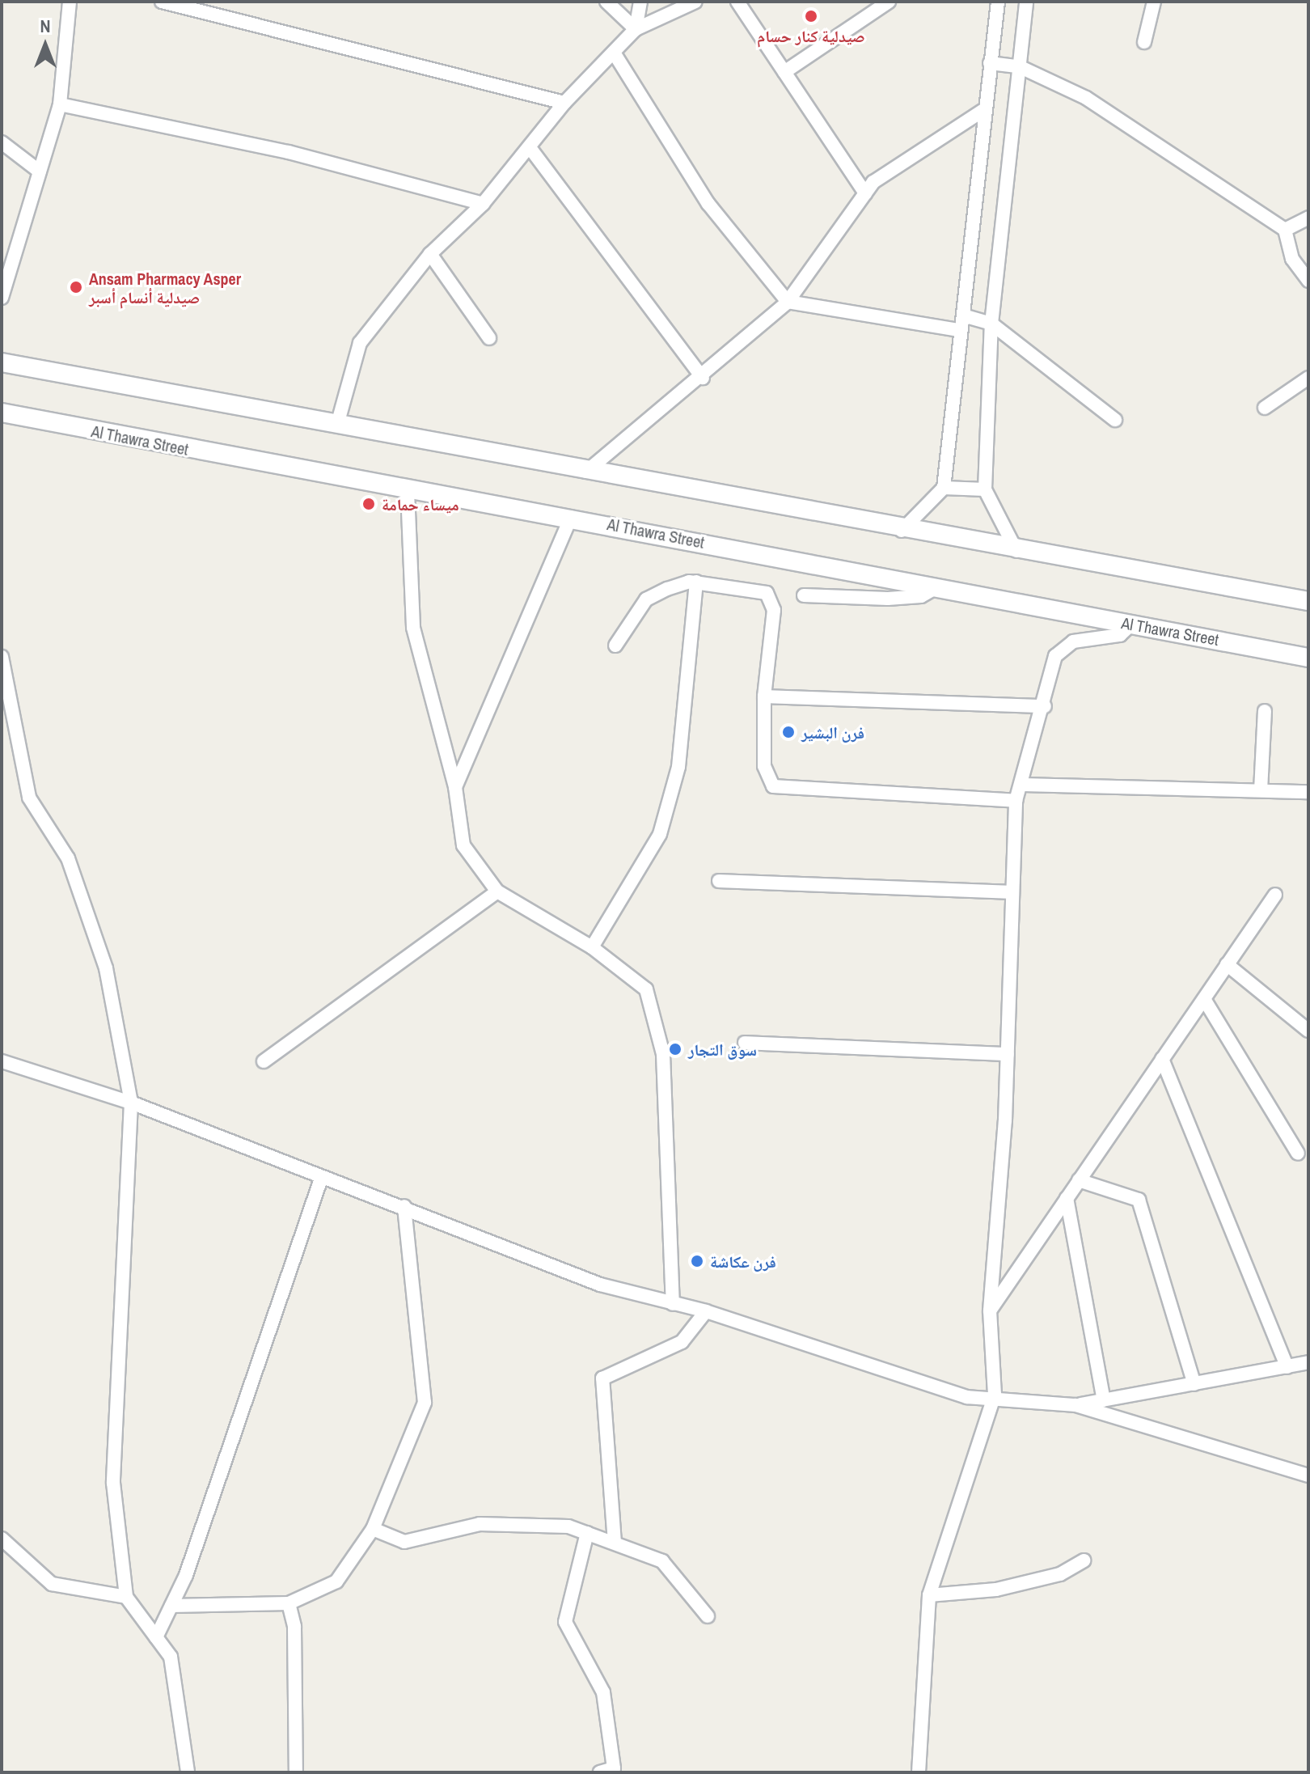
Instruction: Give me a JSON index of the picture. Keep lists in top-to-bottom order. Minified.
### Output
{"streets":{"main road":["Al Thawra Street"]},"places":["صيدلية كنار حسام","Ansam Pharmacy Asper صيدلية أنسام أسبر","ميساء حمامة","فرن البشير","سوق التجار","فرن عكاشة"],"north":"top"}
